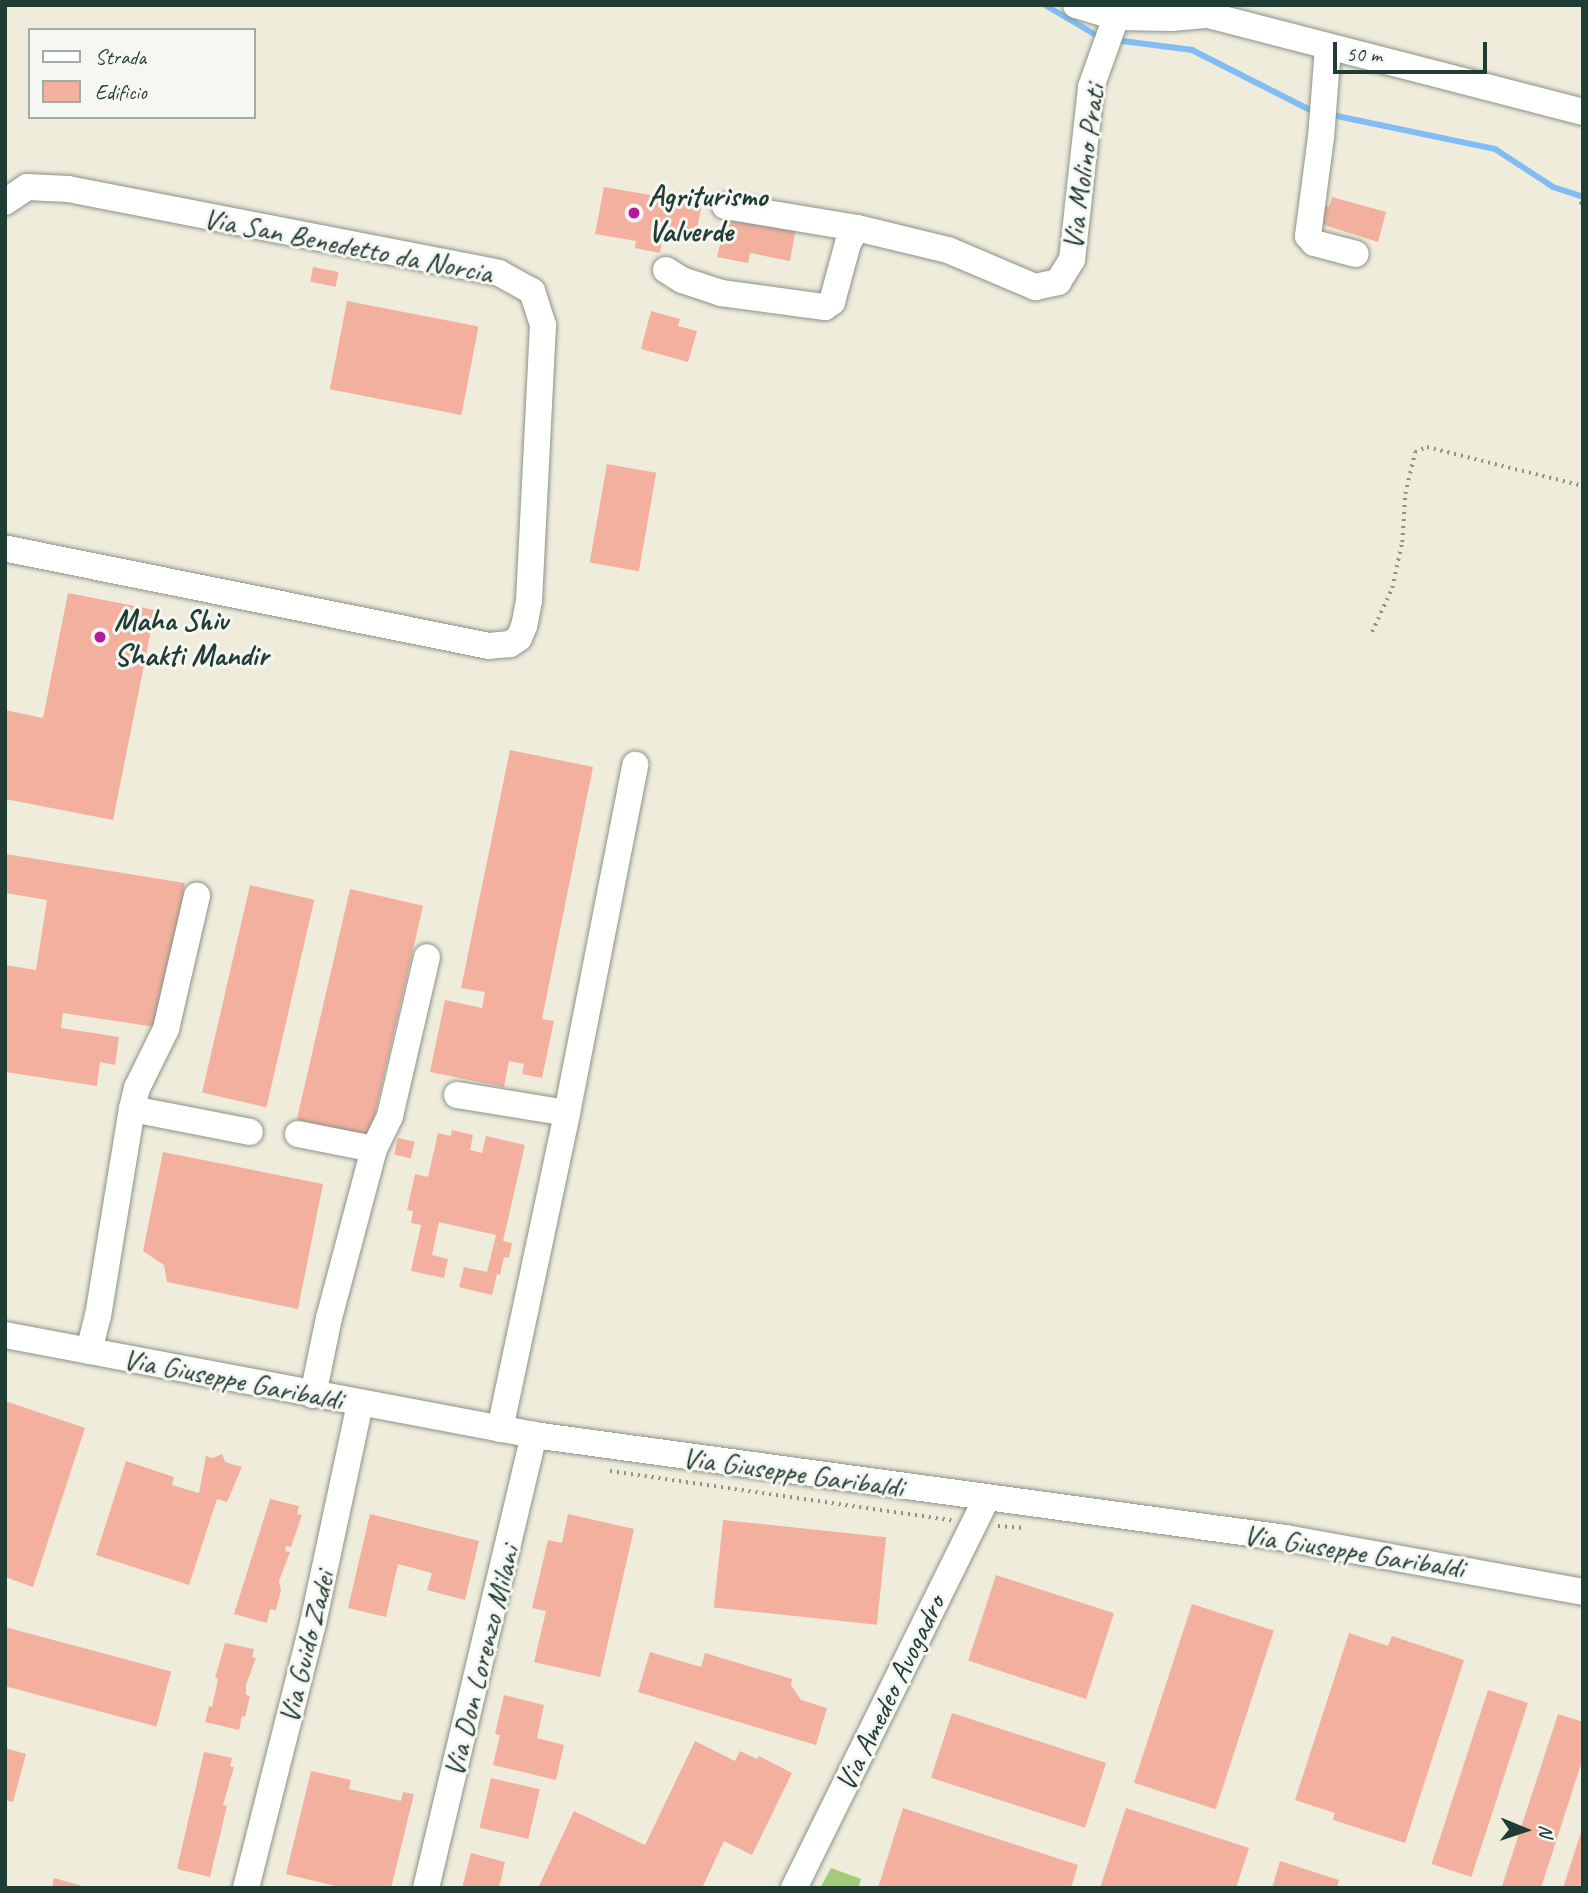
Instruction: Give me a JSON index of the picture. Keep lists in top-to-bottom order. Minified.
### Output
{"streets":{"street":["Via Molino Prati","Via San Benedetto da Norcia","Via Giuseppe Garibaldi","Via Guido Zadei","Via Don Lorenzo Milani","Via Amedeo Avogadro"]},"crossings":[["Via Giuseppe Garibaldi","Via Guido Zadei"],["Via Giuseppe Garibaldi","Via Don Lorenzo Milani"],["Via Giuseppe Garibaldi","Via Amedeo Avogadro"]],"places":["Agriturismo Valverde","Maha Shiv Shakti Mandir"],"legend":["Strada","Edificio"],"scale_bar":"50 m","north":"right"}
